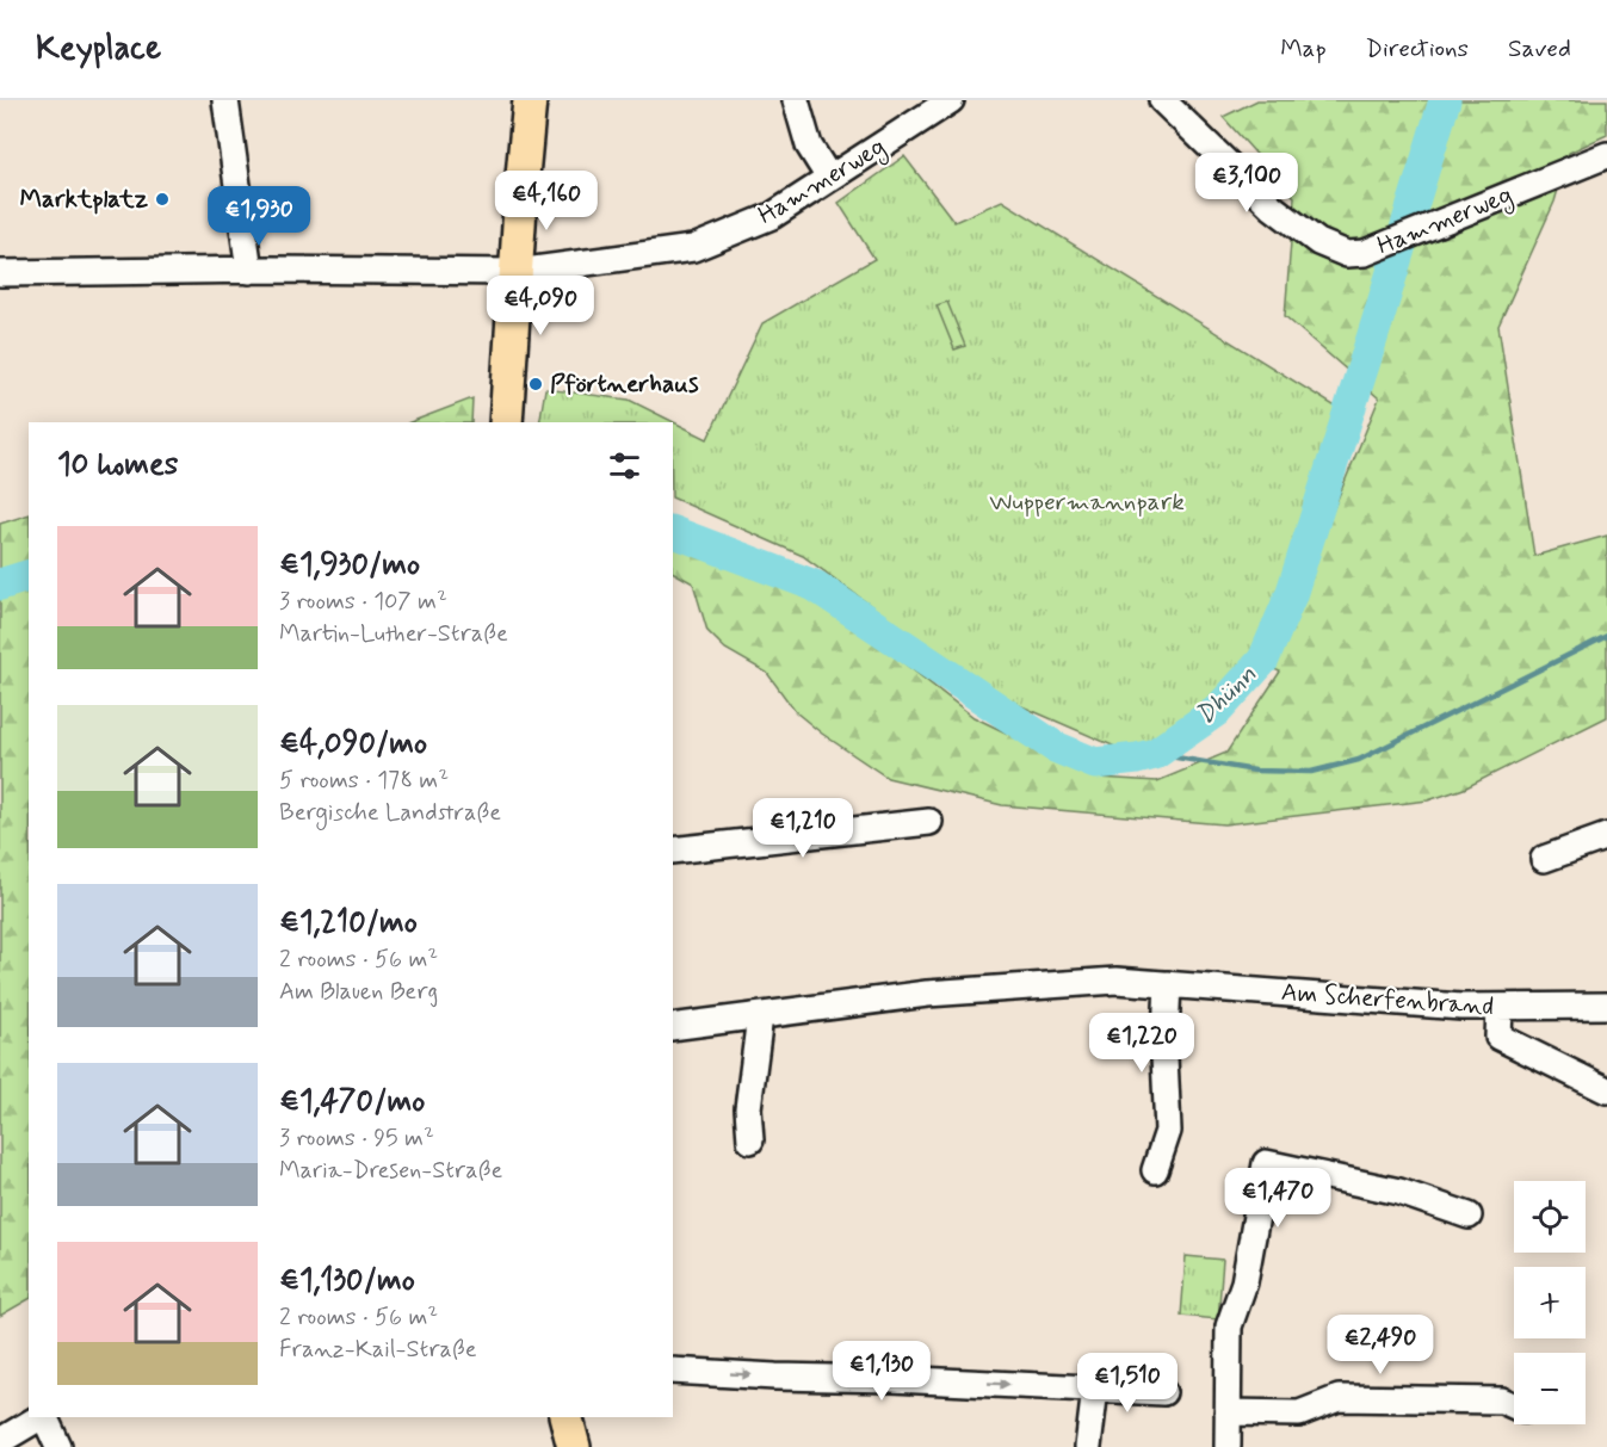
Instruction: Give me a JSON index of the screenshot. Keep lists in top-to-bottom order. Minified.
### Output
{"streets":{"street":["Hammerweg","Am Scherfenbrand"]},"water":["Dhünn"],"parks":["Wuppermannpark"],"places":["Marktplatz","Pförtnerhaus"],"page":{"header":"Keyplace","nav":["Map","Directions","Saved"],"price":["€3,100","€4,160","€1,930","€4,090","€1,210","€1,220","€1,470","€2,490","€1,130","€1,510"],"heading":"10 homes","list":[{"name":"€1,930/mo","note":"3 rooms · 107 m² · Martin-Luther-Straße"},{"name":"€4,090/mo","note":"5 rooms · 178 m² · Bergische Landstraße"},{"name":"€1,210/mo","note":"2 rooms · 56 m² · Am Blauen Berg"},{"name":"€1,470/mo","note":"3 rooms · 95 m² · Maria-Dresen-Straße"},{"name":"€1,130/mo","note":"2 rooms · 56 m² · Franz-Kail-Straße"}],"map_buttons":["+","−"]}}
